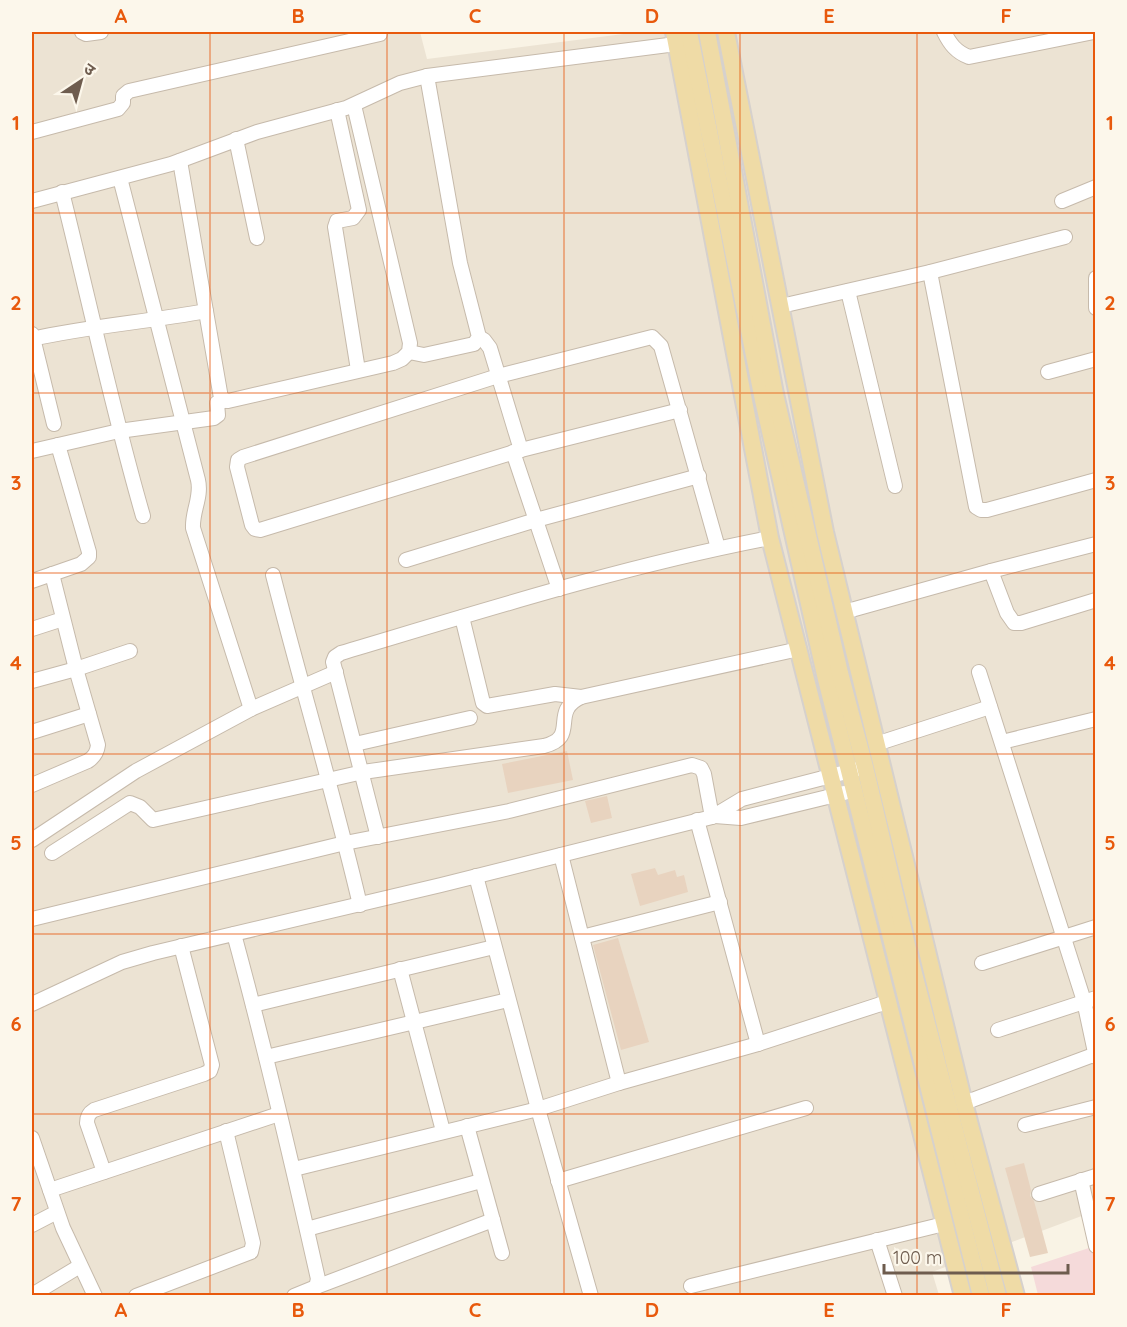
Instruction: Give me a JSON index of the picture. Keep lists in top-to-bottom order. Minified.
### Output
{"scale_bar":"100 m","north":"top right","grid":{"columns":["A","B","C","D","E","F"],"rows":["1","2","3","4","5","6","7"]}}
